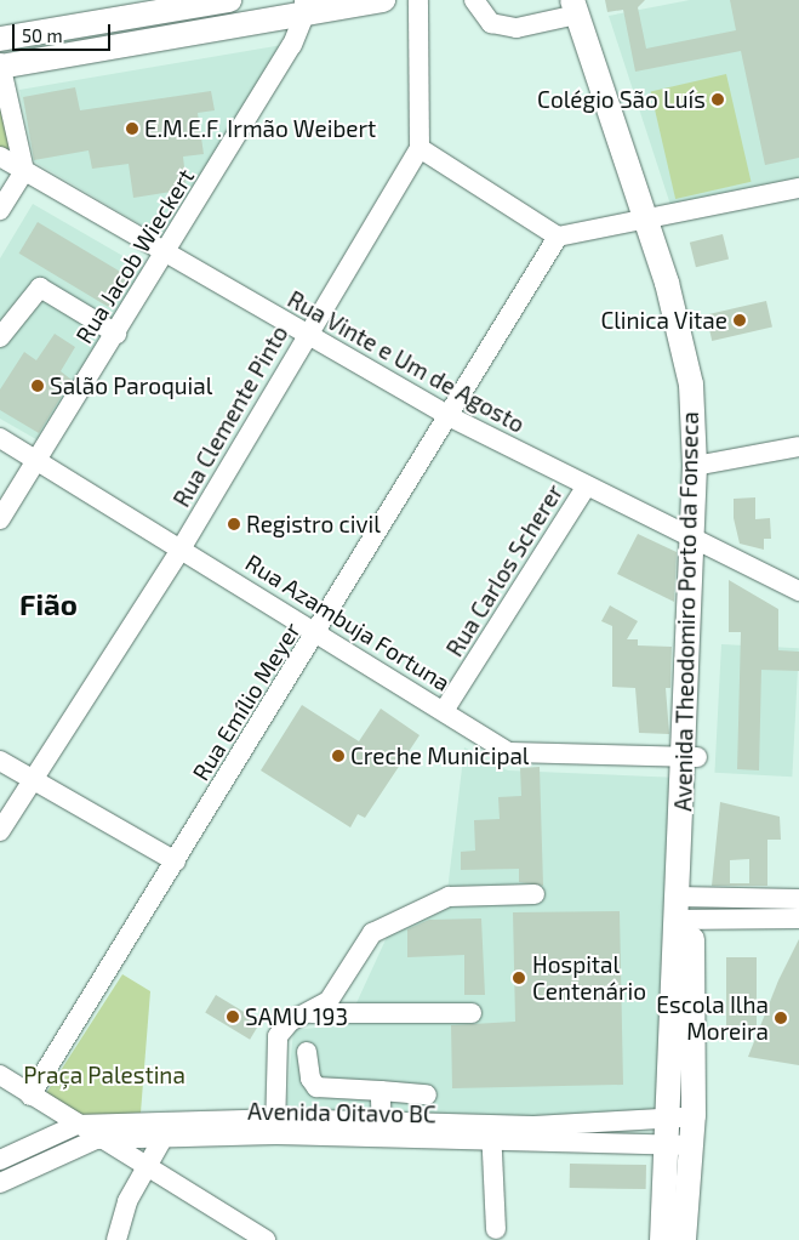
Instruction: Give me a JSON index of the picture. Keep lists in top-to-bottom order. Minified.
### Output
{"streets":{"main road":["Avenida Theodomiro Porto da Fonseca"],"street":["Rua Jacob Wieckert","Rua Vinte e Um de Agosto","Rua Clemente Pinto","Rua Carlos Scherer","Rua Azambuja Fortuna","Rua Emílio Meyer","Avenida Oitavo BC"]},"crossings":[["Rua Jacob Wieckert","Rua Vinte e Um de Agosto"],["Rua Jacob Wieckert","Rua Azambuja Fortuna"],["Rua Vinte e Um de Agosto","Rua Clemente Pinto"],["Rua Vinte e Um de Agosto","Rua Carlos Scherer"],["Rua Vinte e Um de Agosto","Avenida Theodomiro Porto da Fonseca"],["Rua Vinte e Um de Agosto","Rua Emílio Meyer"],["Rua Clemente Pinto","Rua Azambuja Fortuna"],["Rua Carlos Scherer","Rua Azambuja Fortuna"],["Avenida Theodomiro Porto da Fonseca","Rua Azambuja Fortuna"],["Avenida Theodomiro Porto da Fonseca","Avenida Oitavo BC"],["Rua Azambuja Fortuna","Rua Emílio Meyer"]],"districts":["Fião"],"parks":["Praça Palestina"],"places":["Colégio São Luís","E.M.E.F. Irmão Weibert","Clinica Vitae","Salão Paroquial","Registro civil","Creche Municipal","Hospital Centenário","SAMU 193","Escola Ilha Moreira"],"scale_bar":"50 m"}
